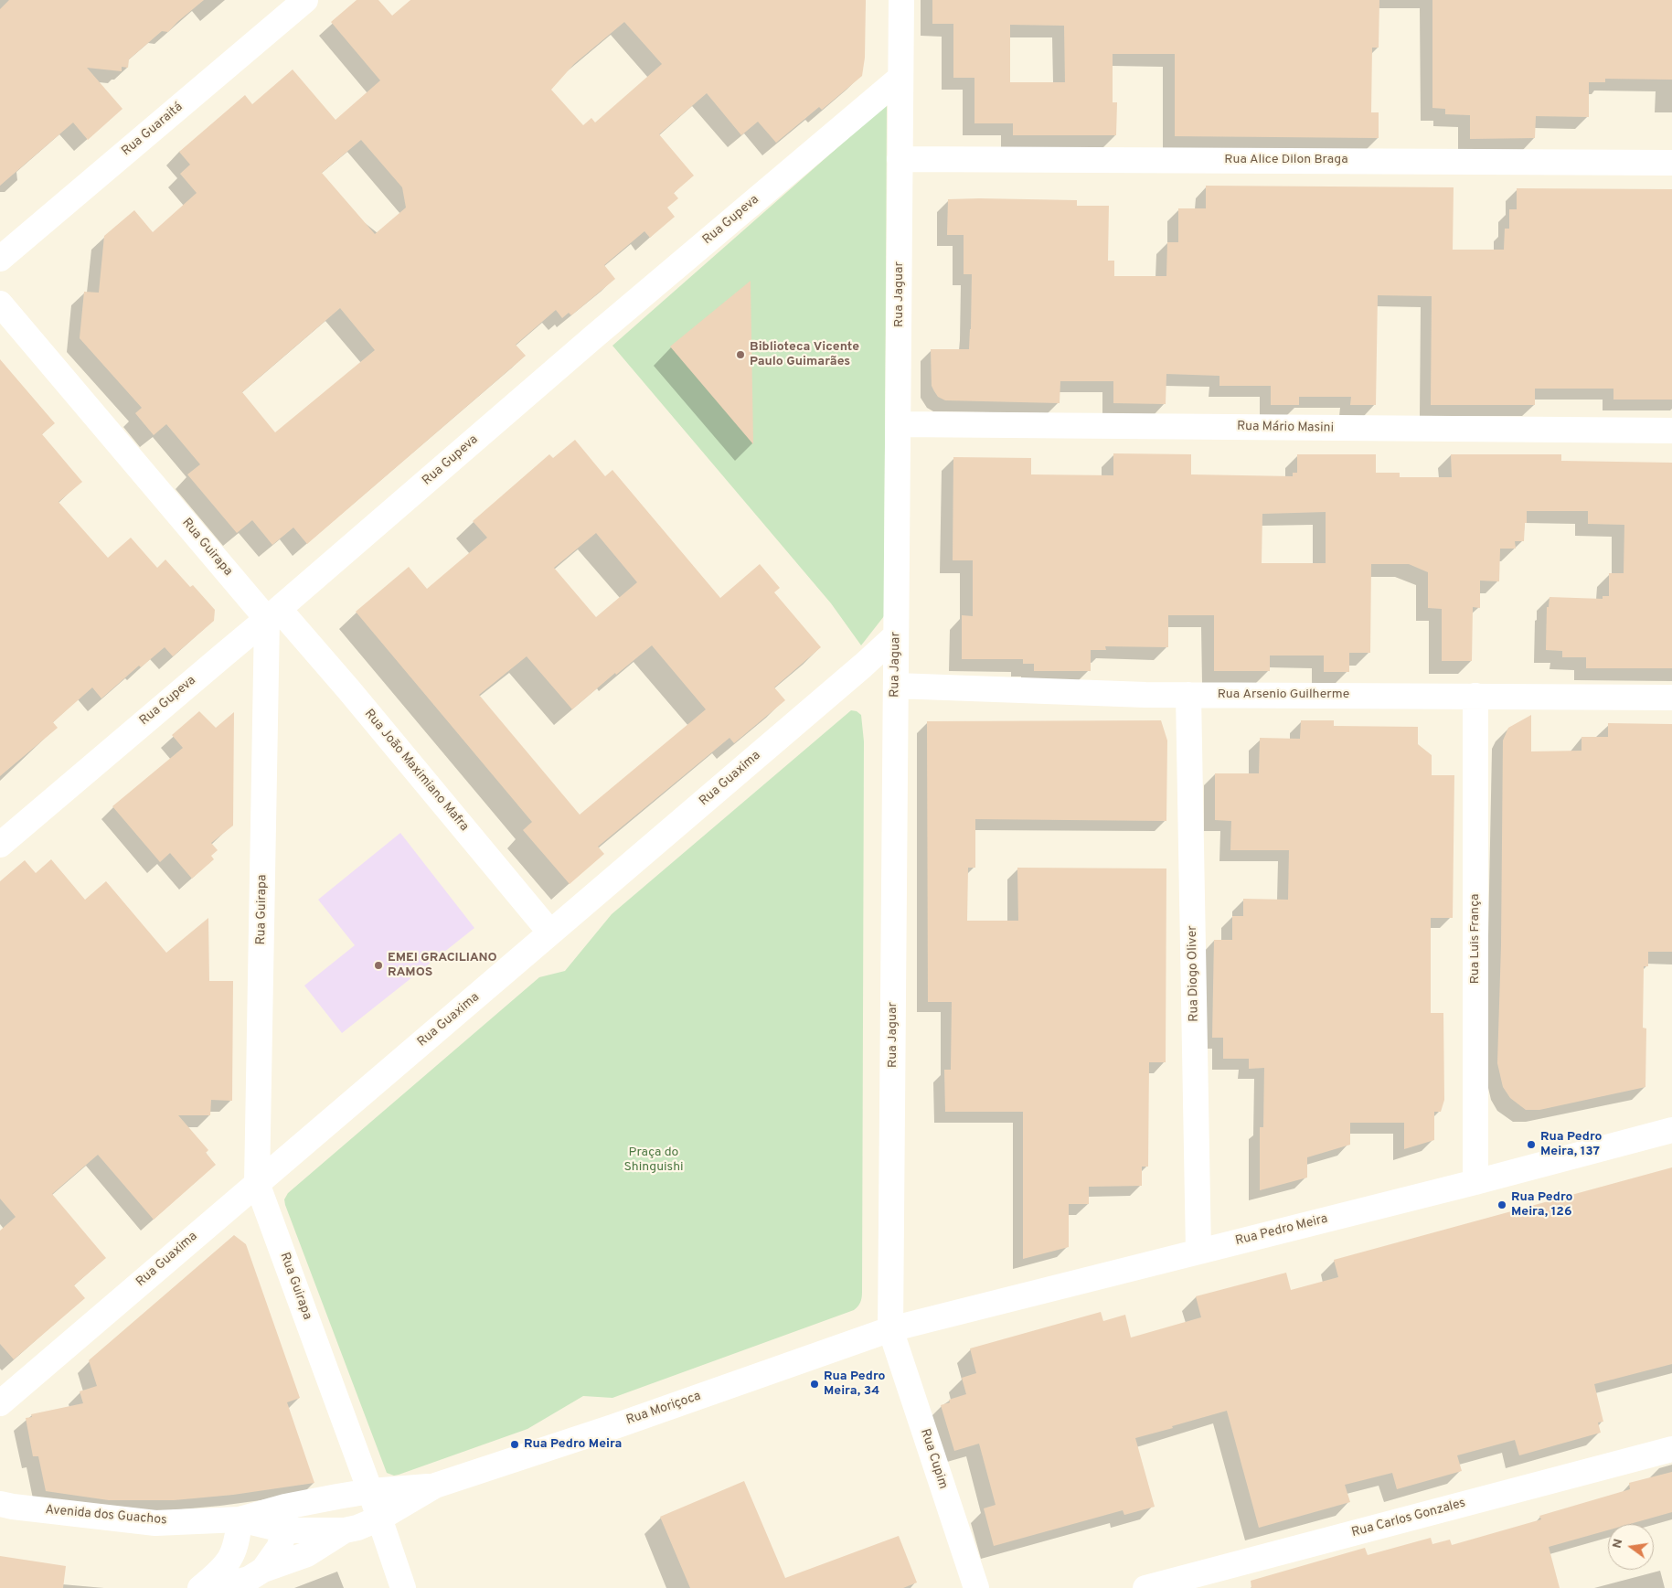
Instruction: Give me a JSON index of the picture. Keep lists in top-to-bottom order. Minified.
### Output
{"streets":{"street":["Rua Guaraitá","Rua Alice Dilon Braga","Rua Gupeva","Rua Jaguar","Rua Mário Masini","Rua Guirapa","Rua Arsenio Guilherme","Rua João Maximiano Mafra","Rua Guaxima","Rua Luis França","Rua Diogo Oliver","Rua Pedro Meira","Rua Moriçoca","Rua Cupim","Avenida dos Guachos","Rua Carlos Gonzales"]},"crossings":[["Rua Alice Dilon Braga","Rua Jaguar"],["Rua Gupeva","Rua Jaguar"],["Rua Gupeva","Rua Guirapa"],["Rua Gupeva","Rua João Maximiano Mafra"],["Rua Jaguar","Rua Mário Masini"],["Rua Jaguar","Rua Arsenio Guilherme"],["Rua Jaguar","Rua Guaxima"],["Rua Jaguar","Rua Pedro Meira"],["Rua Jaguar","Rua Moriçoca"],["Rua Jaguar","Rua Cupim"],["Rua Guirapa","Rua João Maximiano Mafra"],["Rua Guirapa","Rua Guaxima"],["Rua Guirapa","Rua Moriçoca"],["Rua Arsenio Guilherme","Rua Luis França"],["Rua Arsenio Guilherme","Rua Diogo Oliver"],["Rua João Maximiano Mafra","Rua Guaxima"],["Rua Luis França","Rua Pedro Meira"],["Rua Diogo Oliver","Rua Pedro Meira"],["Rua Pedro Meira","Rua Moriçoca"],["Rua Pedro Meira","Rua Cupim"],["Rua Moriçoca","Rua Cupim"],["Rua Moriçoca","Avenida dos Guachos"]],"parks":["Praça do Shinguishi"],"places":["Biblioteca Vicente Paulo Guimarães","EMEI GRACILIANO RAMOS","Rua Pedro Meira, 137","Rua Pedro Meira, 126","Rua Pedro Meira, 34","Rua Pedro Meira"],"north":"left"}
